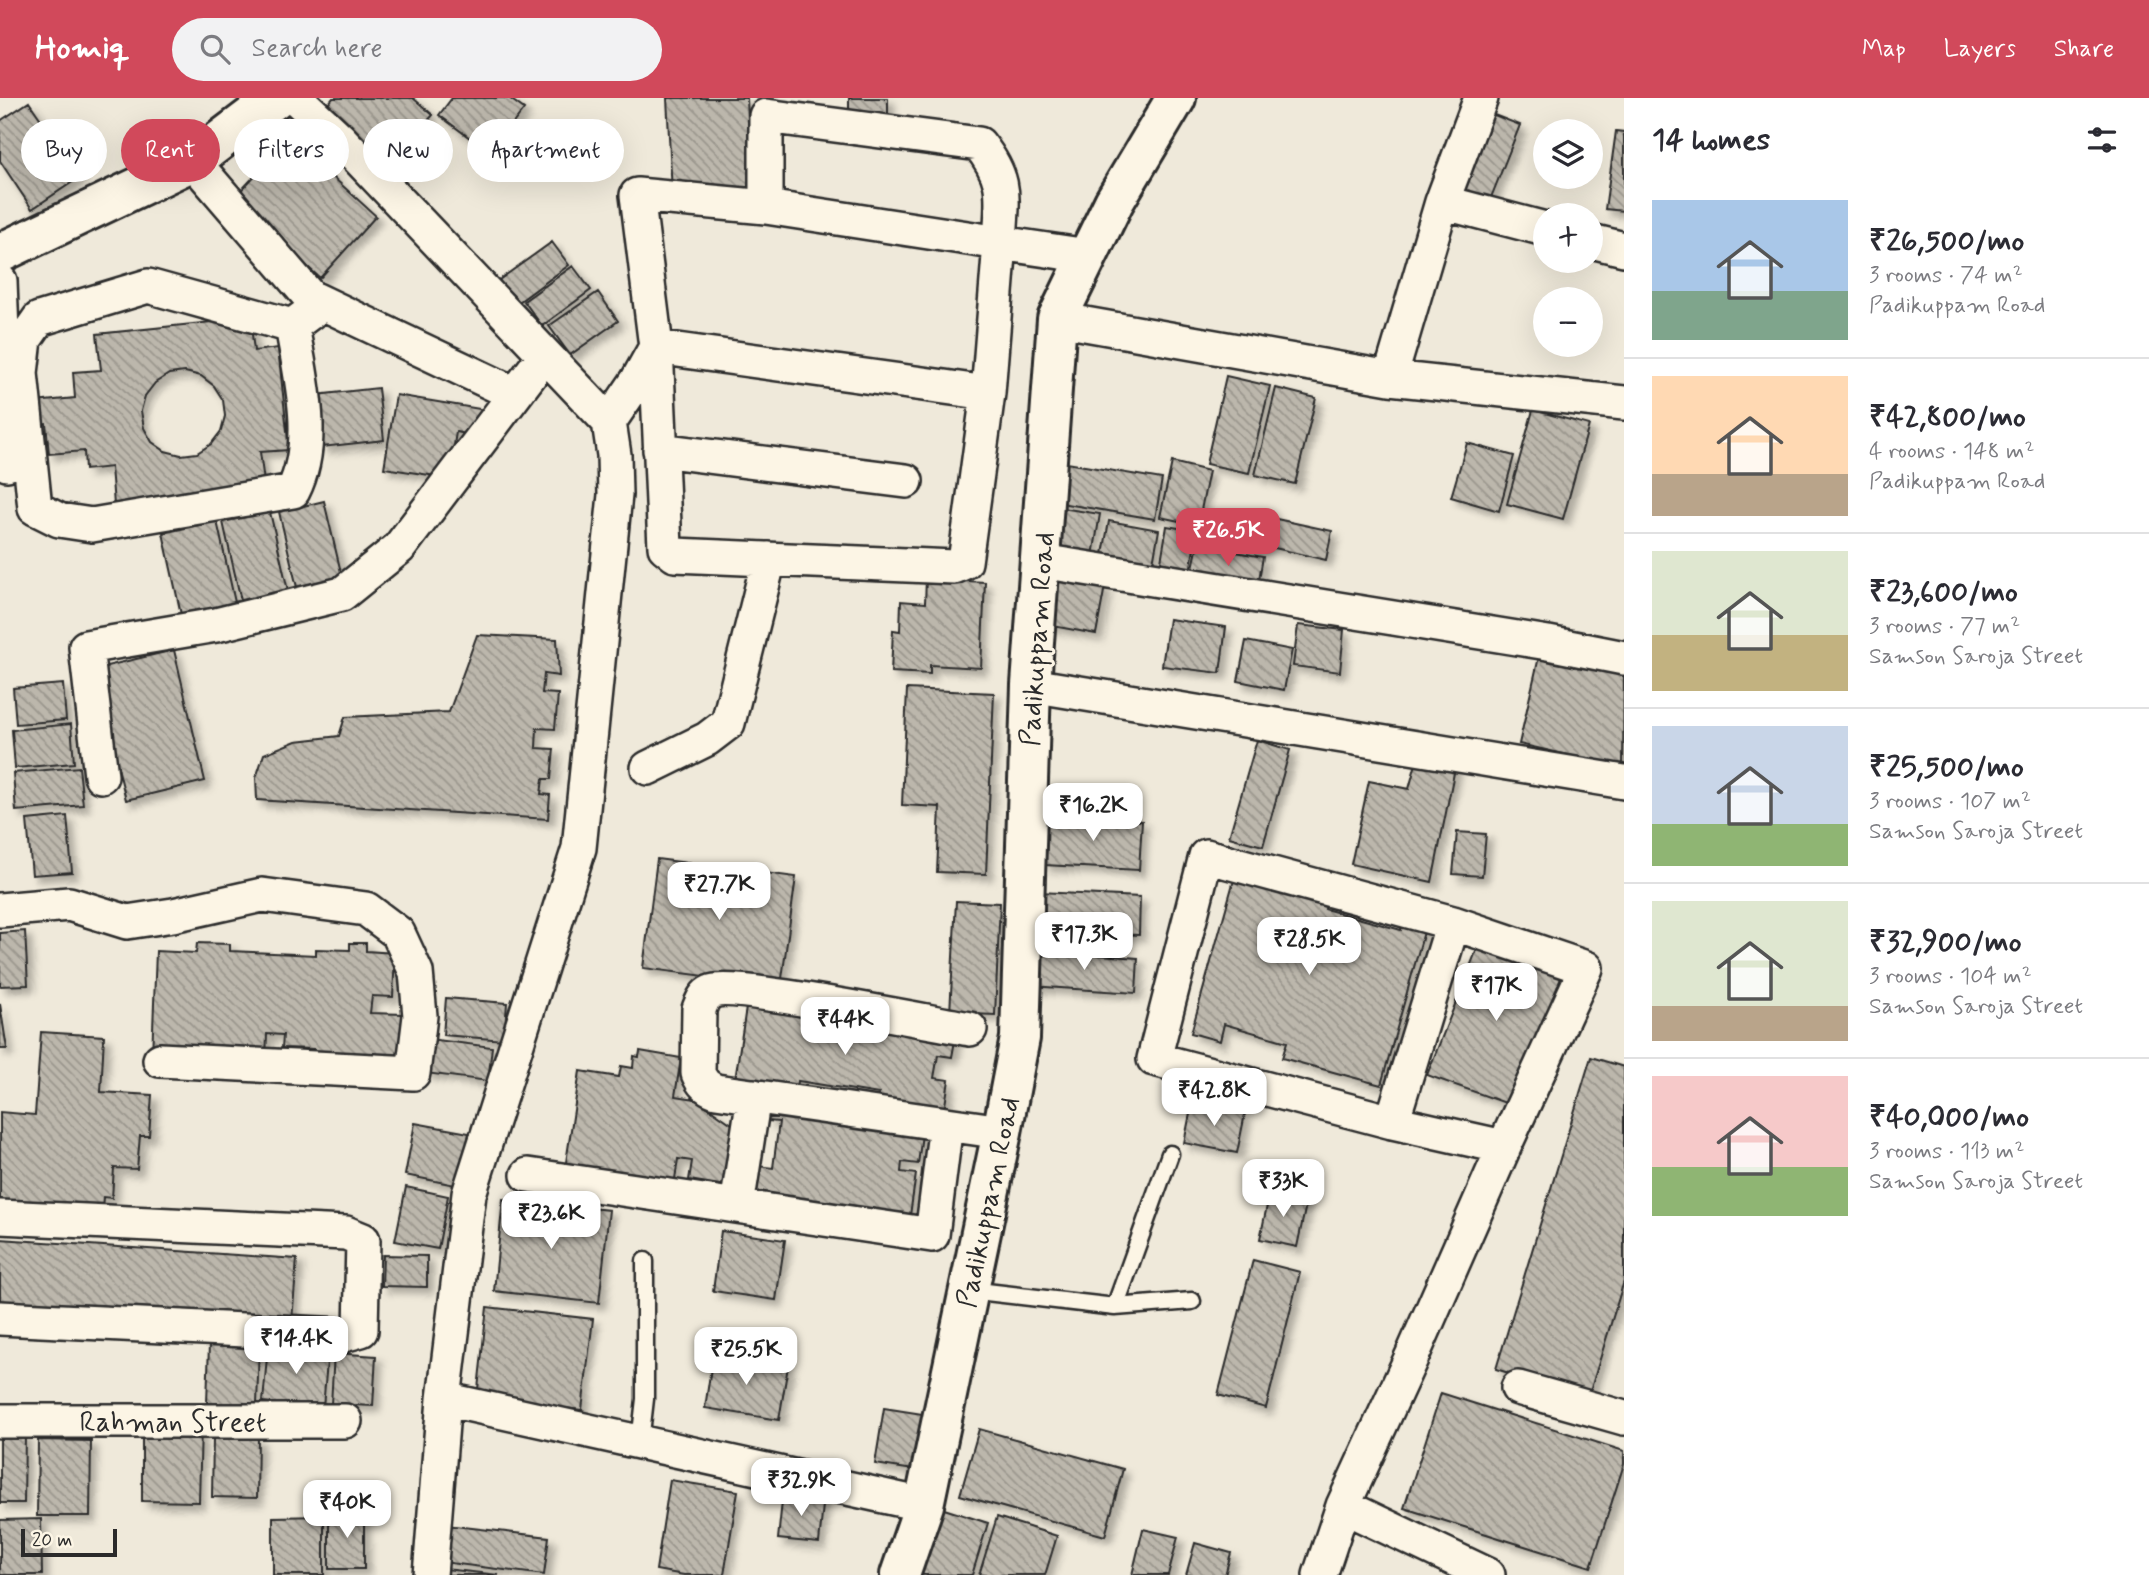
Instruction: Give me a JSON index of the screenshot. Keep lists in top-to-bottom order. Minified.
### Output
{"streets":{"street":["Padikuppam Road","Rahman Street"]},"scale_bar":"20 m","page":{"header":"Homiq","search":"Search here","nav":["Map","Layers","Share"],"heading":"14 homes","map_buttons":["+","−"],"chip":["Buy","Rent","Filters","New","Apartment"],"list":[{"name":"₹26,500/mo","note":"3 rooms · 74 m² · Padikuppam Road"},{"name":"₹42,800/mo","note":"4 rooms · 148 m² · Padikuppam Road"},{"name":"₹23,600/mo","note":"3 rooms · 77 m² · Samson Saroja Street"},{"name":"₹25,500/mo","note":"3 rooms · 107 m² · Samson Saroja Street"},{"name":"₹32,900/mo","note":"3 rooms · 104 m² · Samson Saroja Street"},{"name":"₹40,000/mo","note":"3 rooms · 113 m² · Samson Saroja Street"}],"price":["₹26.5K","₹16.2K","₹27.7K","₹17.3K","₹28.5K","₹17K","₹44K","₹42.8K","₹33K","₹23.6K","₹14.4K","₹25.5K","₹32.9K","₹40K"],"scale":"20 m"}}
